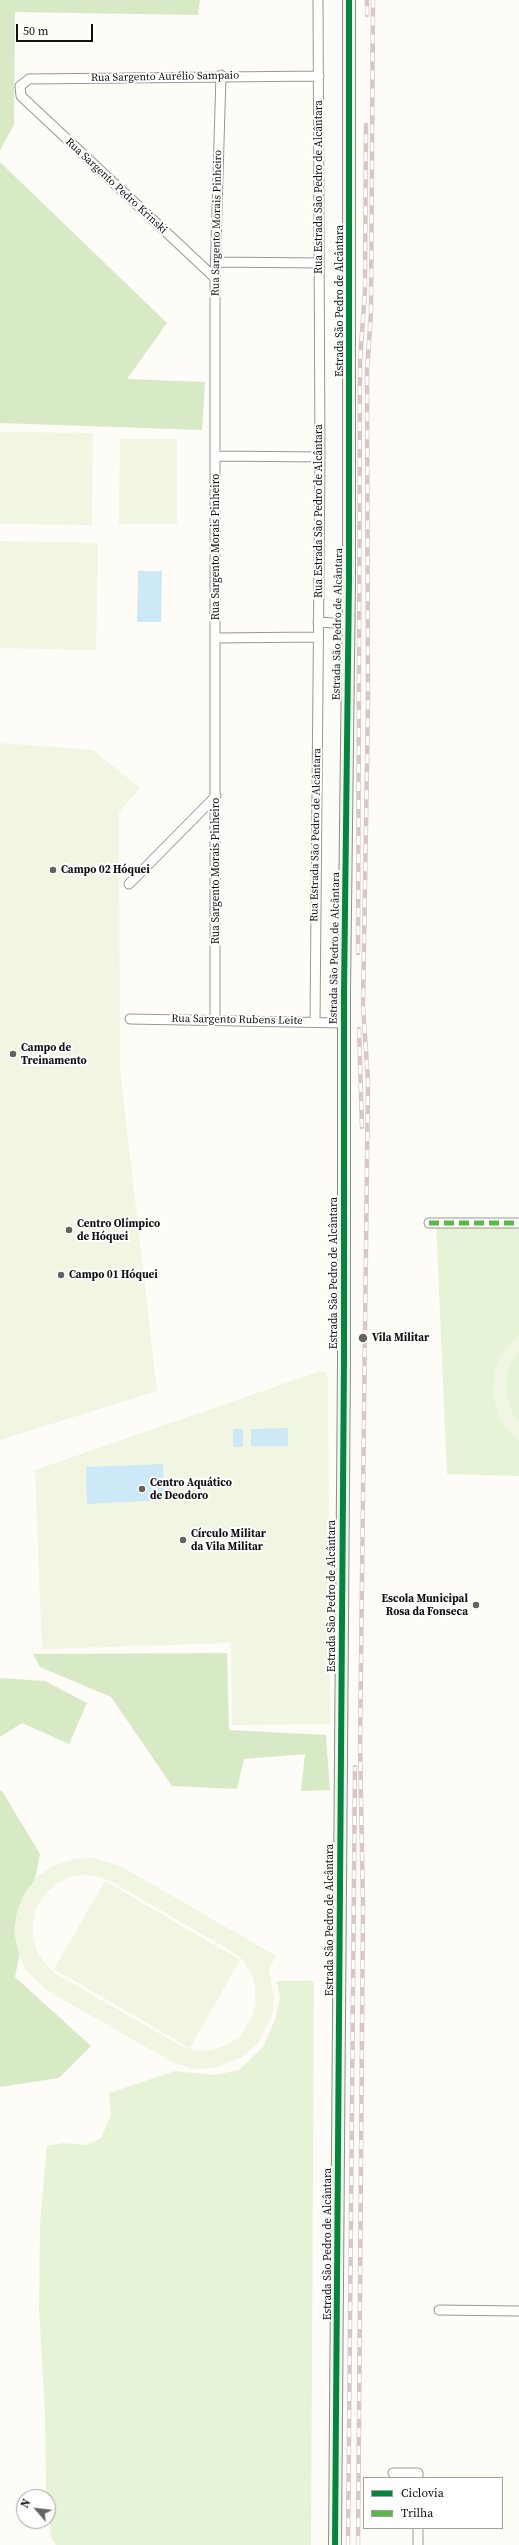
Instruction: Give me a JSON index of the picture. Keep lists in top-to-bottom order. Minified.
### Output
{"streets":{"street":["Rua Sargento Aurélio Sampaio","Rua Sargento Pedro Krinski","Rua Estrada São Pedro de Alcântara","Rua Sargento Morais Pinheiro","Estrada São Pedro de Alcântara","Rua Sargento Rubens Leite"]},"crossings":[["Rua Sargento Aurélio Sampaio","Rua Sargento Pedro Krinski"],["Rua Sargento Aurélio Sampaio","Rua Estrada São Pedro de Alcântara"],["Rua Sargento Aurélio Sampaio","Rua Sargento Morais Pinheiro"],["Rua Sargento Pedro Krinski","Rua Sargento Morais Pinheiro"],["Rua Estrada São Pedro de Alcântara","Rua Sargento Rubens Leite"],["Rua Sargento Morais Pinheiro","Rua Sargento Rubens Leite"],["Estrada São Pedro de Alcântara","Rua Sargento Rubens Leite"]],"places":["Campo 02 Hóquei","Campo de Treinamento","Centro Olímpico de Hóquei","Campo 01 Hóquei","Vila Militar","Centro Aquático de Deodoro","Círculo Militar da Vila Militar","Escola Municipal Rosa da Fonseca"],"legend":["Ciclovia","Trilha"],"scale_bar":"50 m","north":"top left"}
